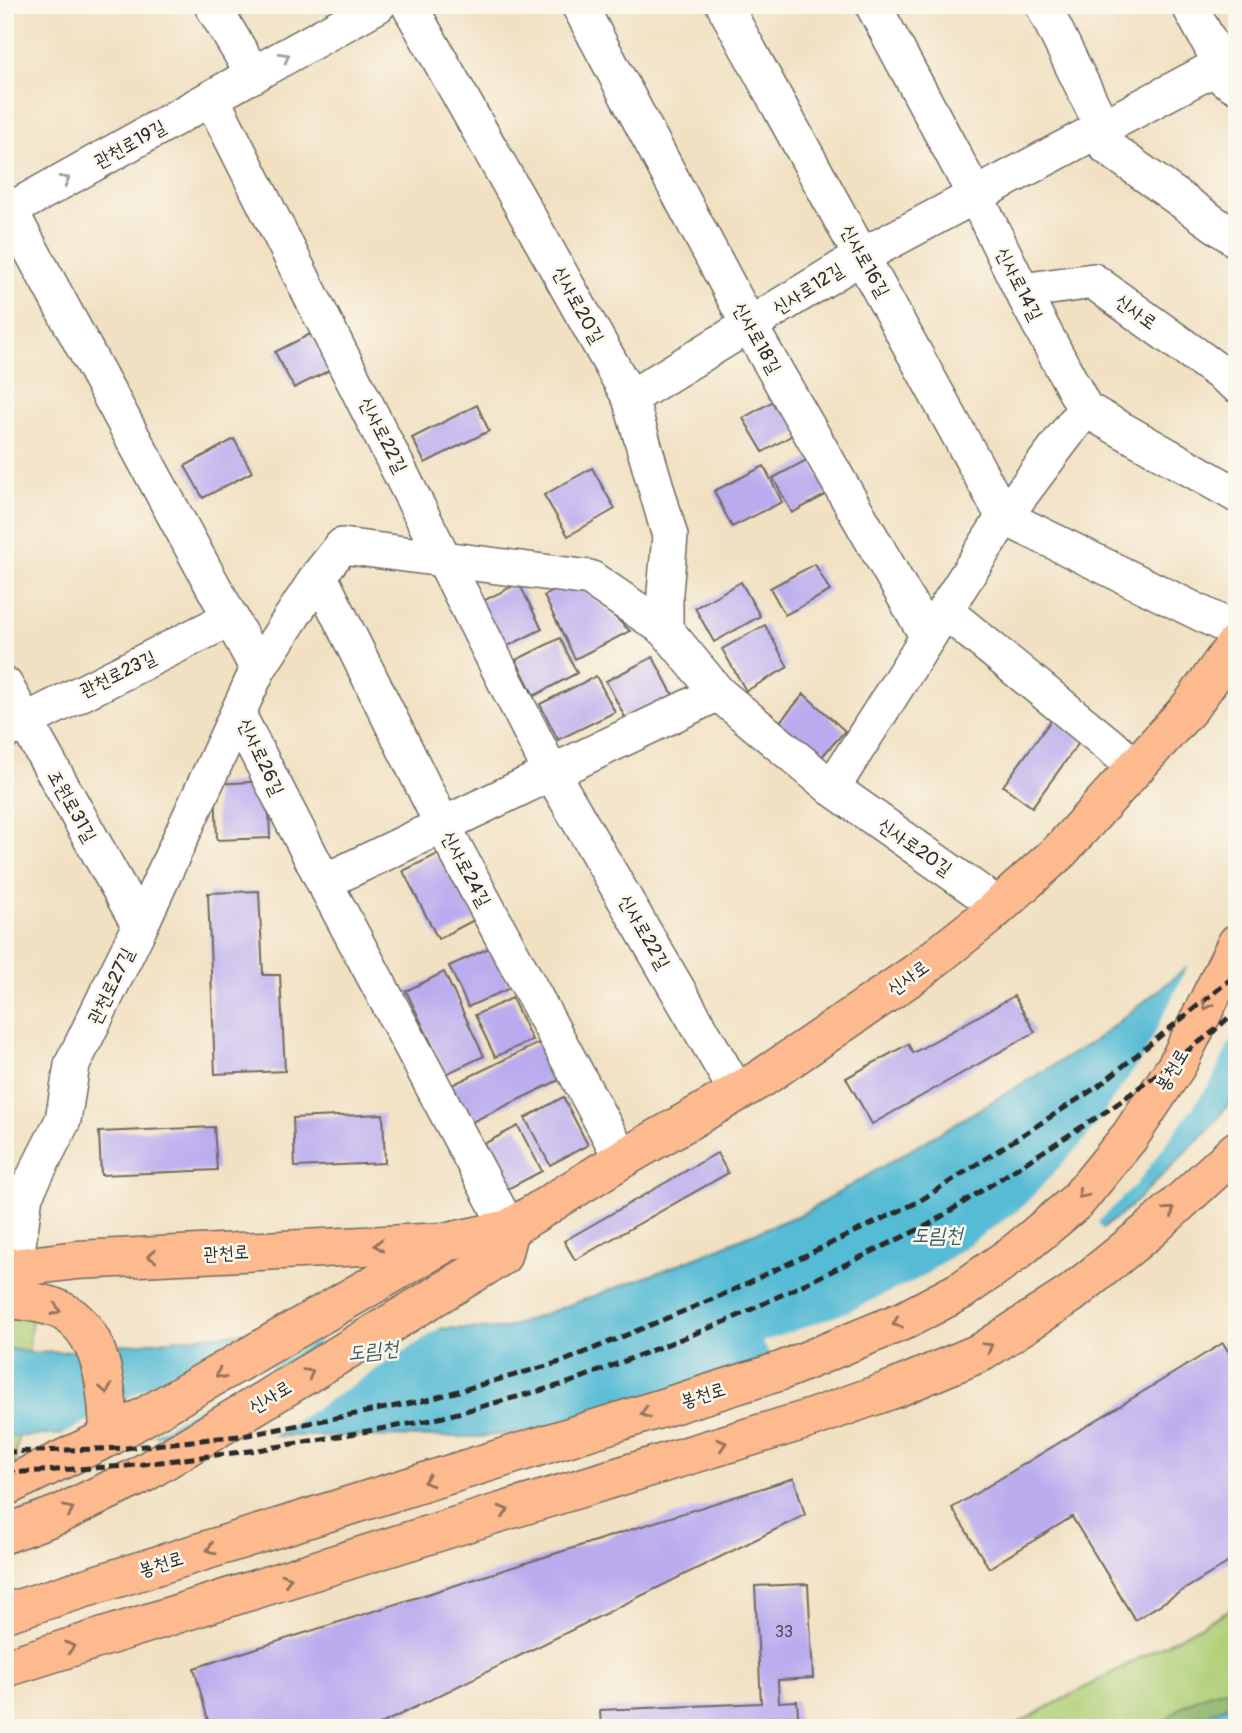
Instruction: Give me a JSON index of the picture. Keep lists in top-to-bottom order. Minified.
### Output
{"streets":{"main road":["신사로","봉천로","관천로"],"street":["관천로19길","신사로16길","신사로14길","신사로12길","신사로20길","신사로18길","신사로22길","관천로23길","신사로26길","조원로31길","신사로24길","관천로27길"]},"crossings":[["관천로19길","신사로22길"],["신사로16길","신사로12길"],["신사로14길","신사로12길"],["신사로14길","신사로"],["신사로12길","신사로20길"],["신사로12길","신사로18길"],["신사로20길","신사로"],["신사로20길","신사로22길"],["신사로20길","신사로26길"],["신사로20길","신사로24길"],["신사로","신사로18길"],["신사로","신사로22길"],["신사로","신사로26길"],["신사로","신사로24길"],["신사로","관천로"],["관천로23길","조원로31길"],["신사로26길","관천로27길"],["조원로31길","관천로27길"],["관천로27길","관천로"]],"one_way":["관천로19길"],"water":["도림천"],"house_numbers":["33"]}
